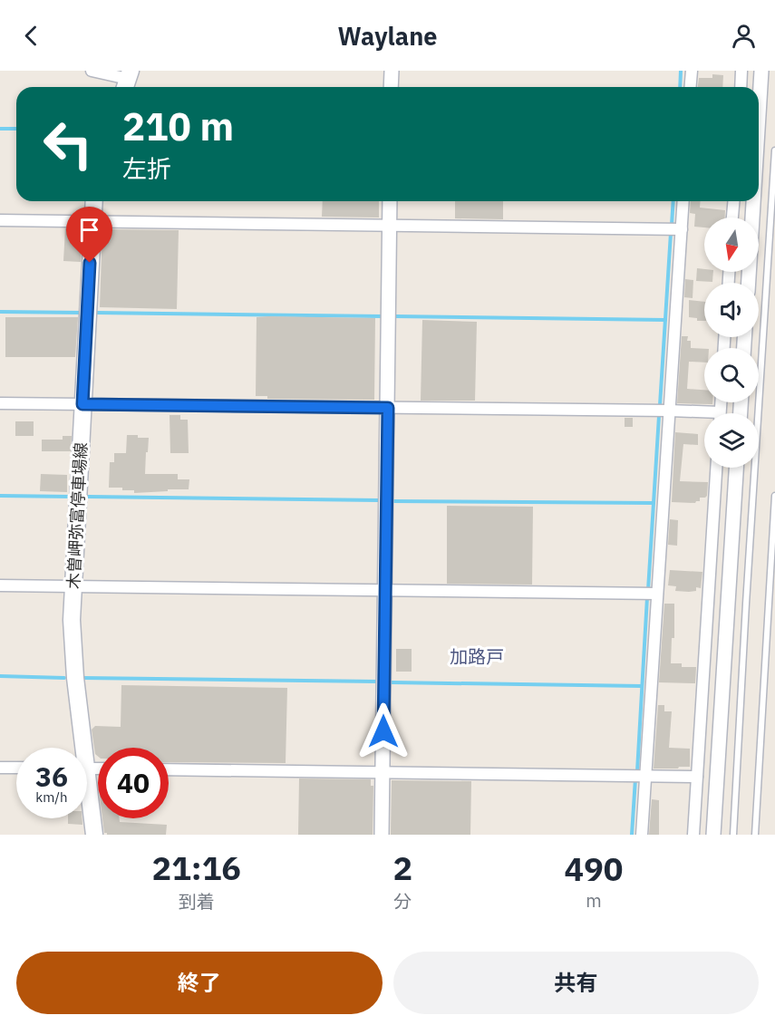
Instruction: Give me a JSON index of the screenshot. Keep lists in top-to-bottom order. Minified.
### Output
{"streets":{"main road":["木曽岬弥富停車場線"]},"districts":["加路戸"],"north":"bottom","page":{"header":"Waylane","turn":["210 m","左折"],"speed":"36 km/h","limit":"40","eta":["21:16","到着","2","分","490","m"],"buttons":["終了","共有"]}}
